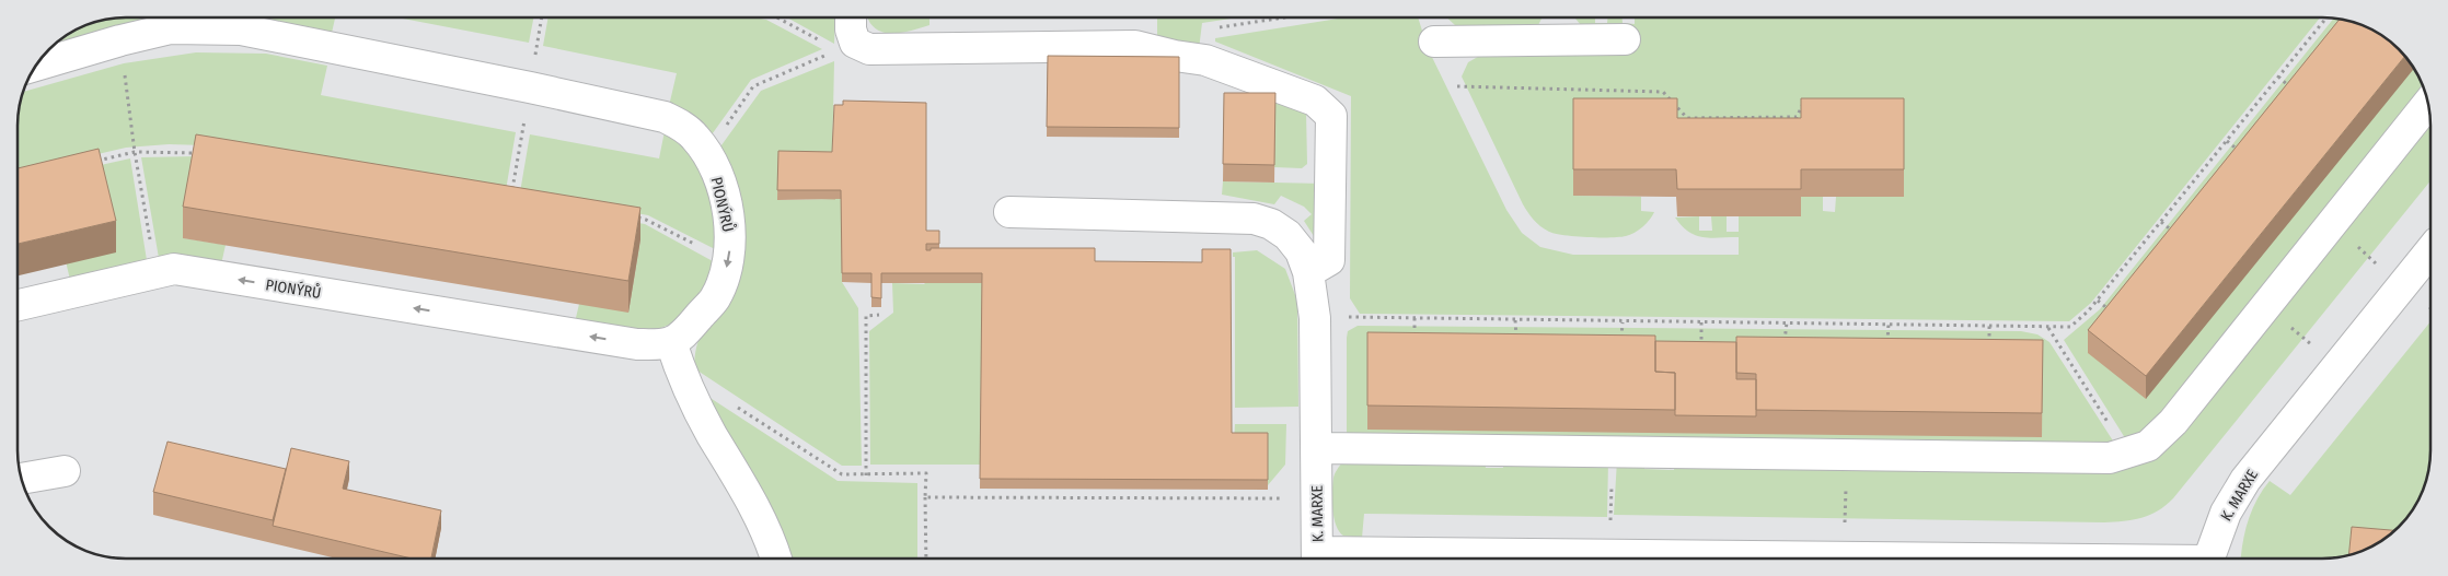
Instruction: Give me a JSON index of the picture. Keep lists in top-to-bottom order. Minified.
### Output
{"streets":{"street":["PIONÝRŮ","K. MARXE"]}}
